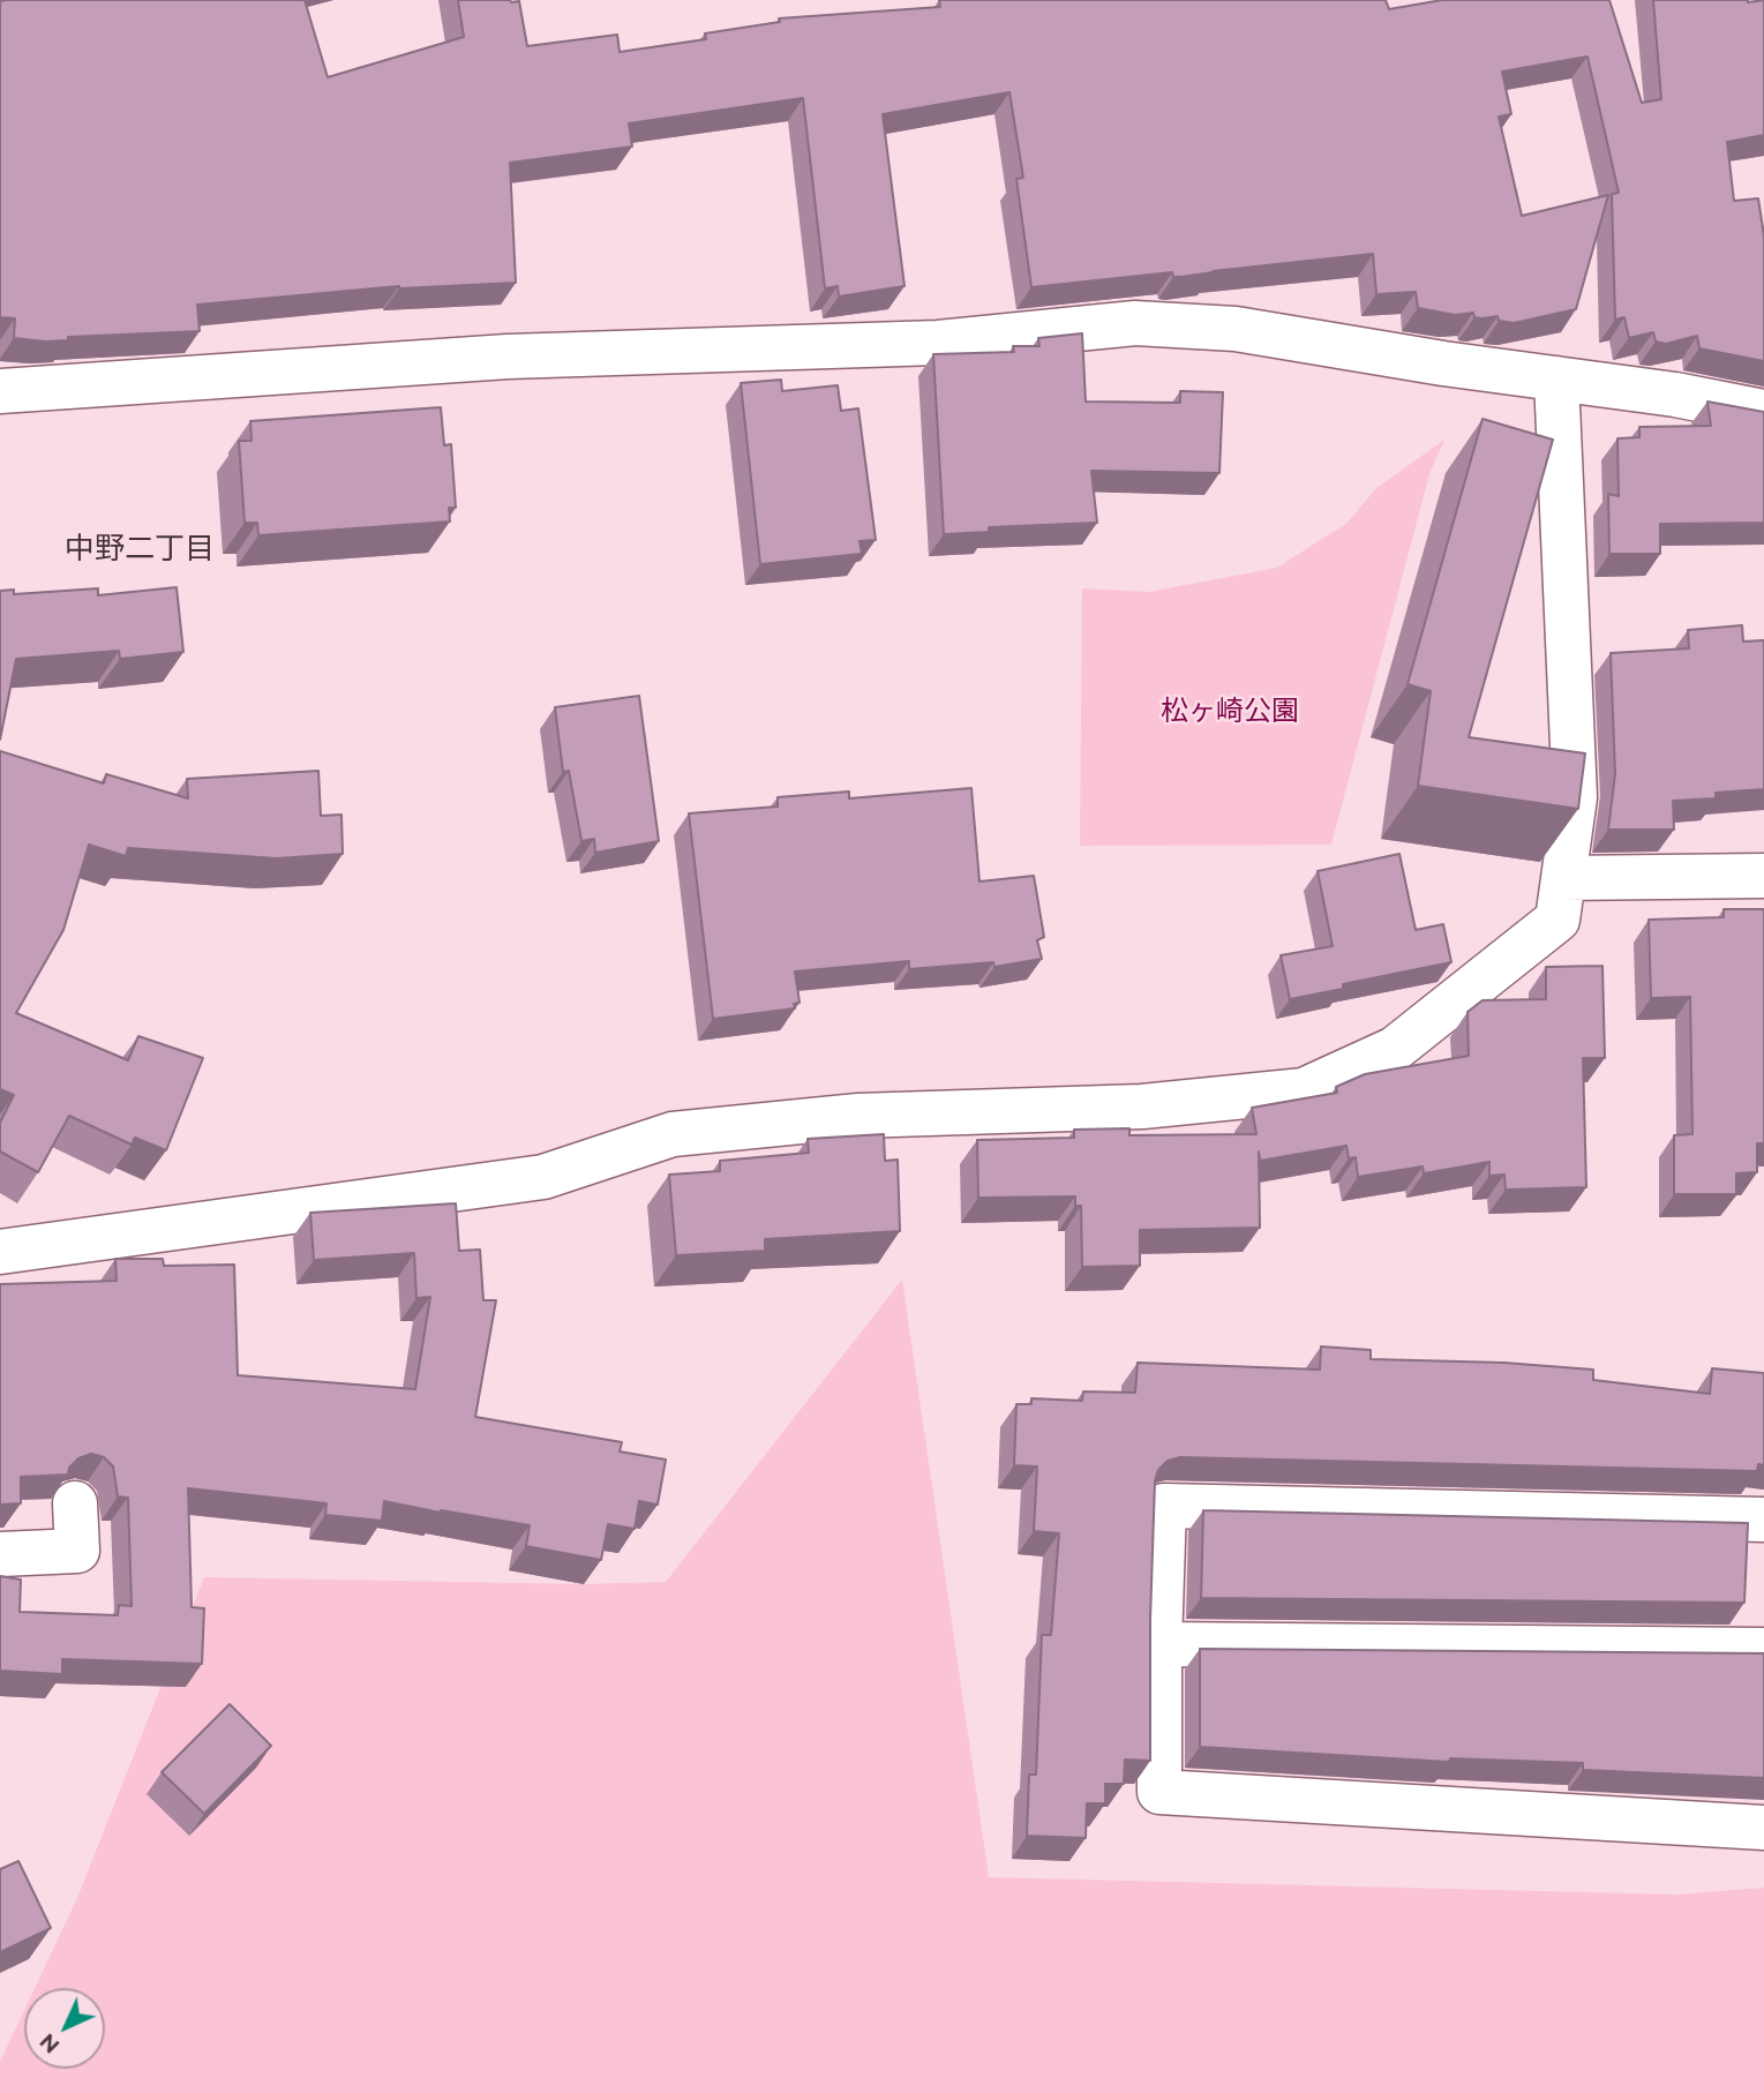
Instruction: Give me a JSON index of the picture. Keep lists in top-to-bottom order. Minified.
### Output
{"districts":["中野二丁目"],"parks":["松ヶ崎公園"],"north":"bottom left"}
